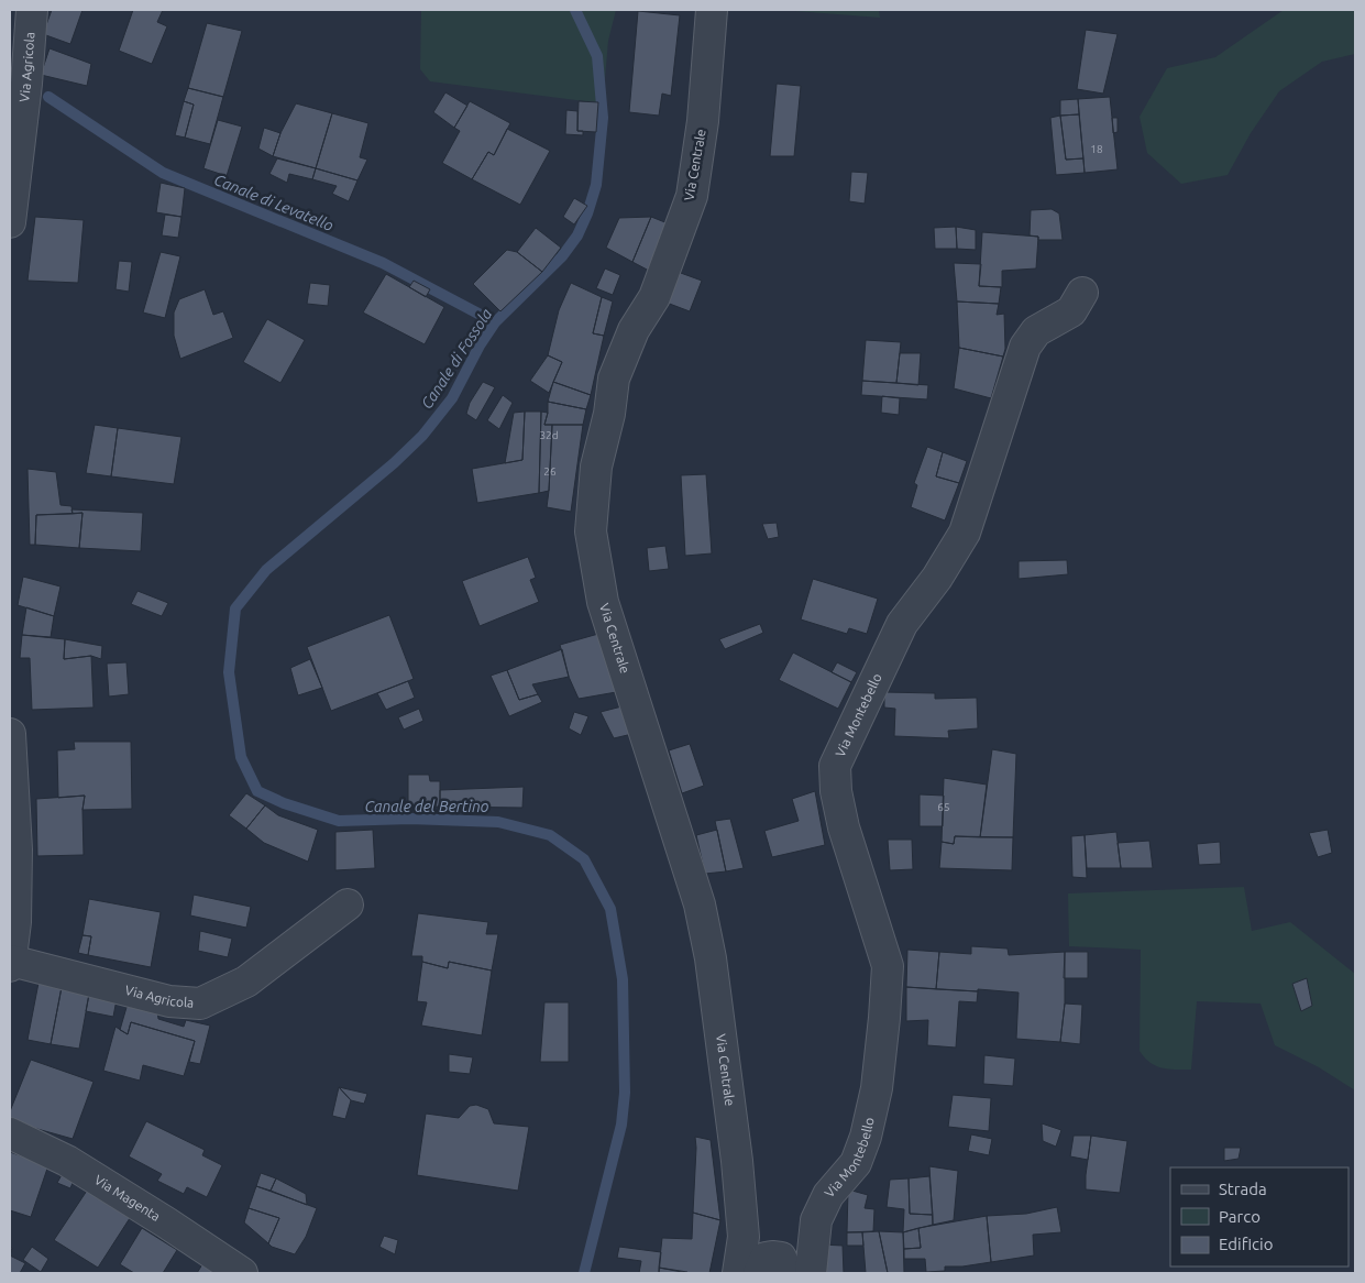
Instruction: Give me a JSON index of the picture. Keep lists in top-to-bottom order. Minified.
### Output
{"streets":{"street":["Via Agricola","Via Centrale","Via Montebello","Via Magenta"]},"water":["Canale di Levatello","Canale di Fossola","Canale del Bertino"],"house_numbers":["18","32d","26","65"],"legend":["Strada","Parco","Edificio"]}
